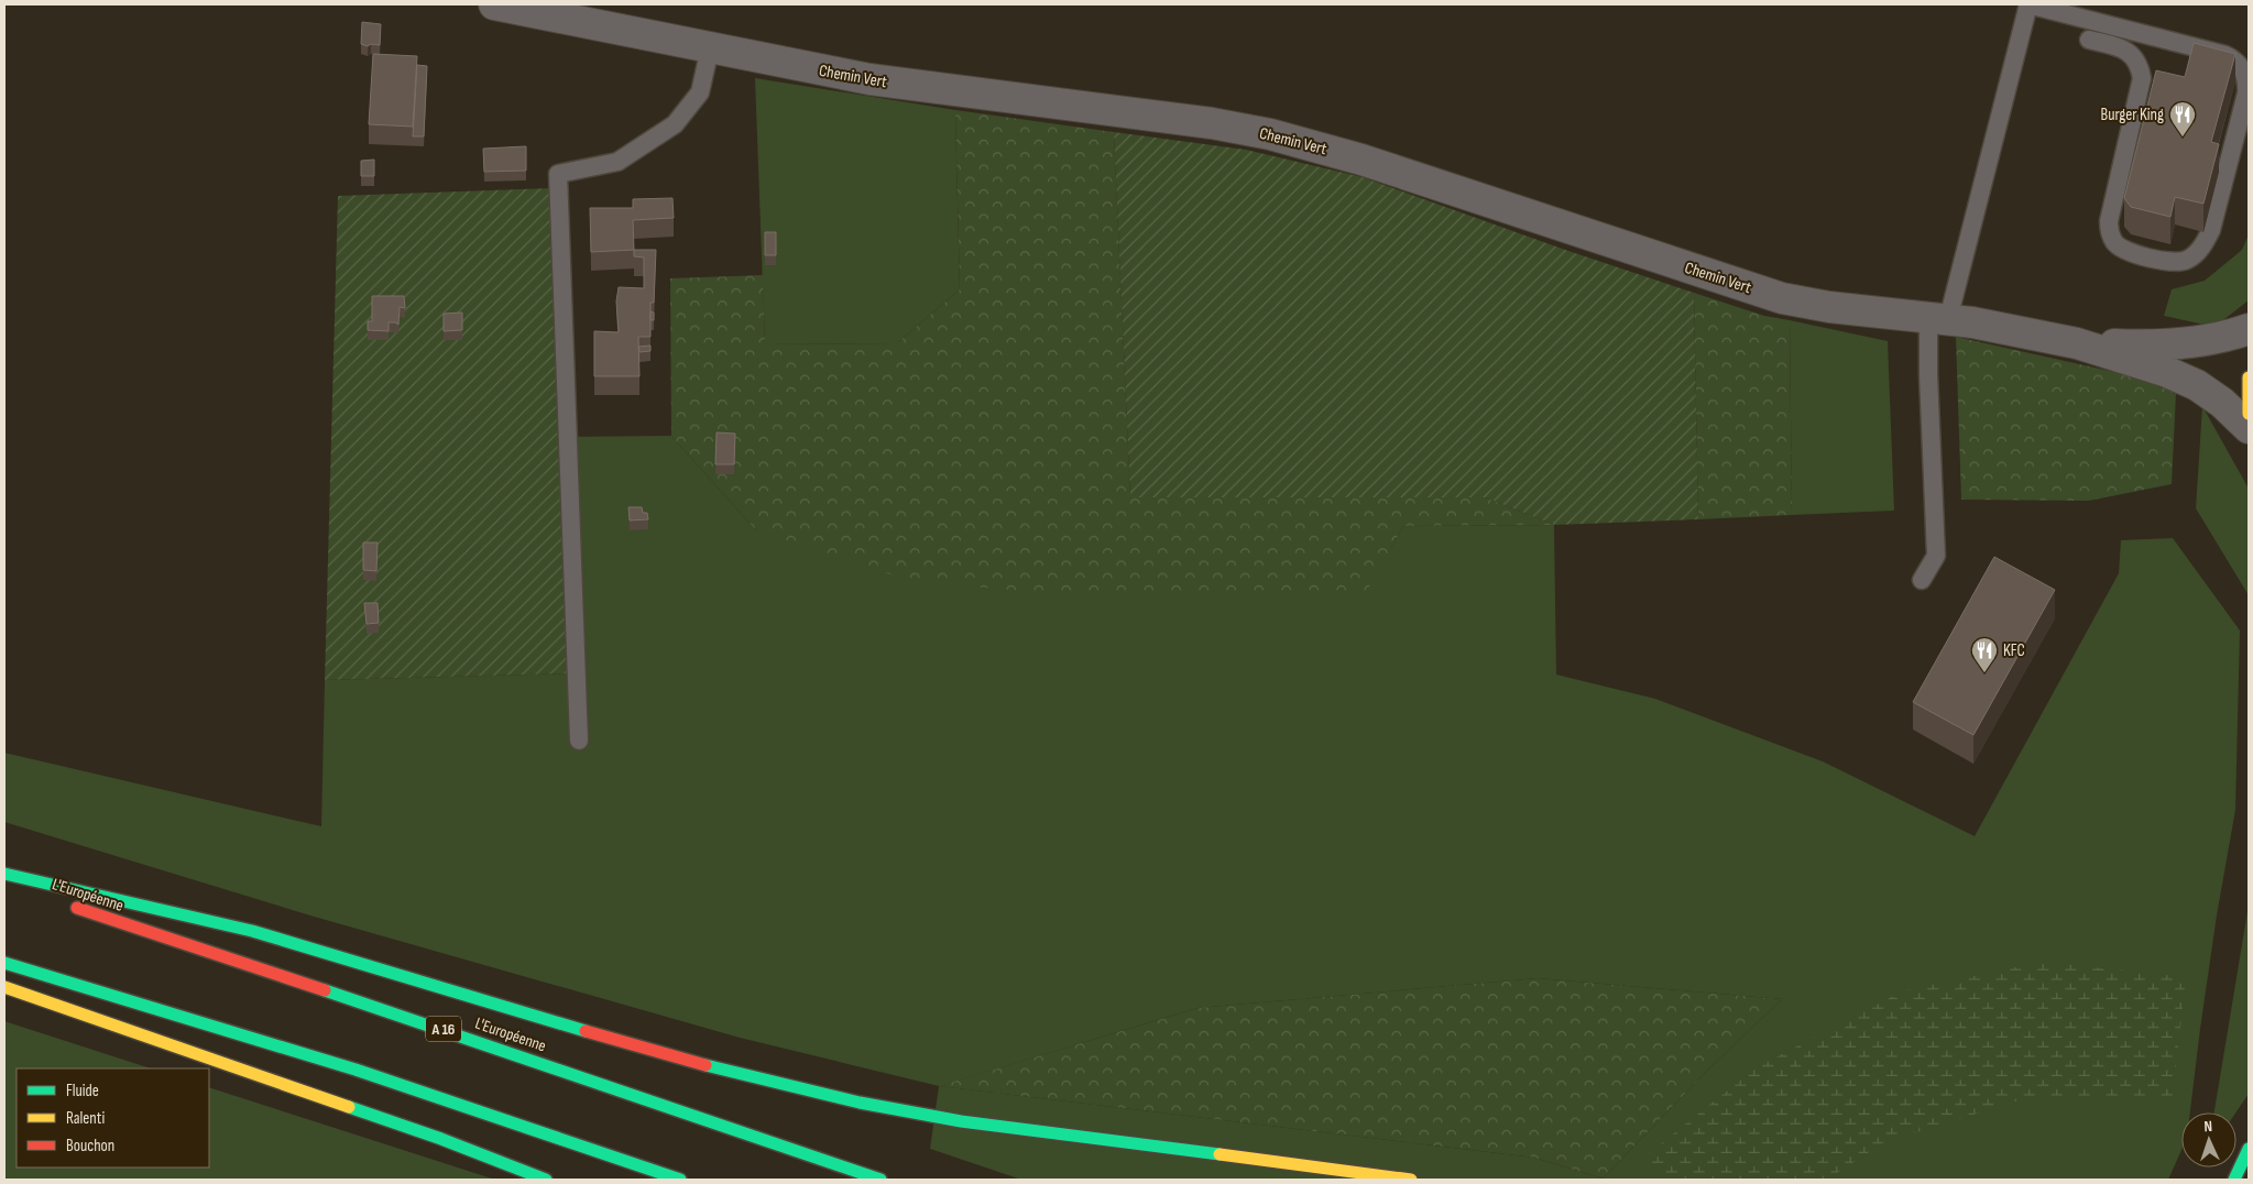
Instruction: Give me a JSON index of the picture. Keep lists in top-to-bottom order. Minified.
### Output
{"streets":{"main road":["L'Européenne","A 16"],"street":["Chemin Vert"]},"places":{"restaurant":["Burger King","KFC"]},"legend":["Fluide","Ralenti","Bouchon"],"north":"top"}
